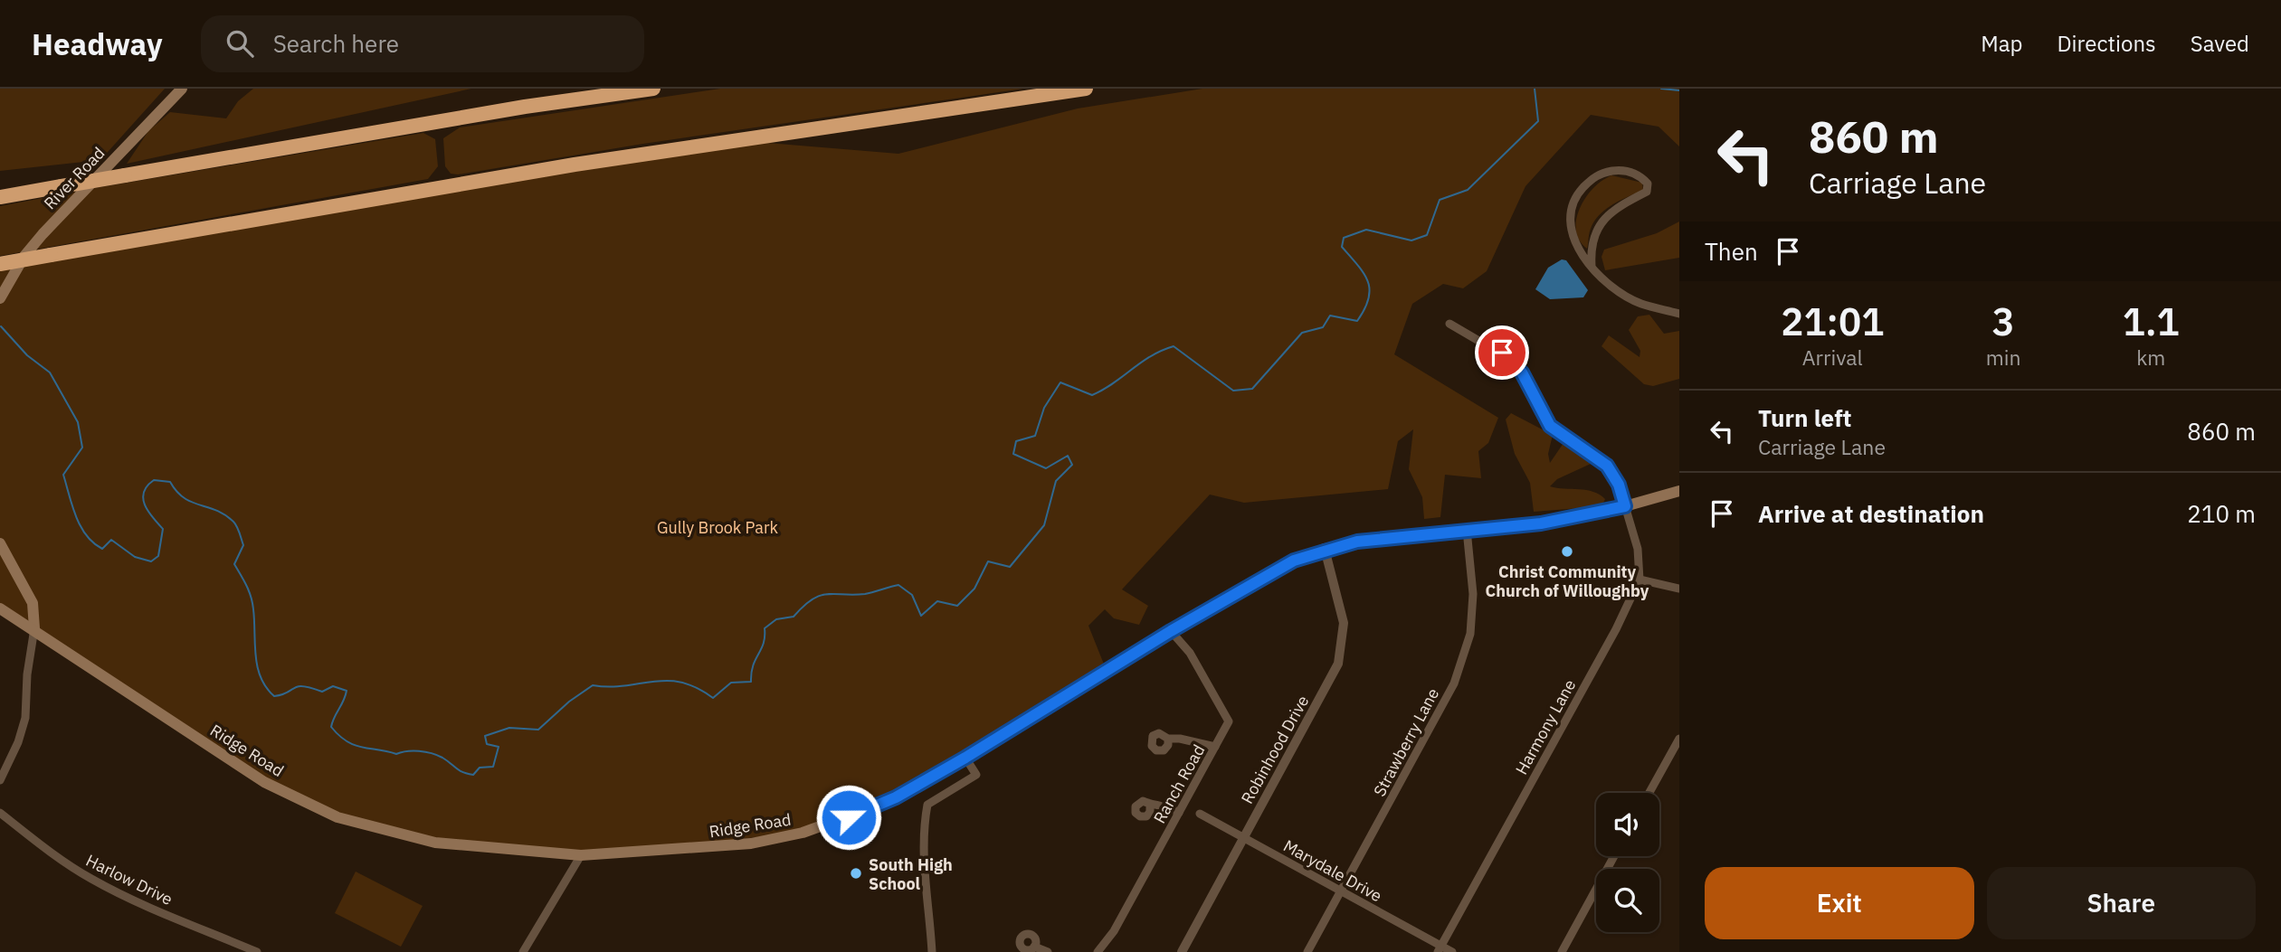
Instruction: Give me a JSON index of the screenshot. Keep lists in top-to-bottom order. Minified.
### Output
{"streets":{"main road":["River Road","Ridge Road"],"street":["Harmony Lane","Strawberry Lane","Robinhood Drive","Ranch Road","Marydale Drive","Harlow Drive"]},"crossings":[["Harmony Lane","Ridge Road"],["Harmony Lane","Marydale Drive"],["Strawberry Lane","Ridge Road"],["Strawberry Lane","Marydale Drive"],["Robinhood Drive","Ridge Road"],["Robinhood Drive","Marydale Drive"],["Ridge Road","Ranch Road"]],"parks":["Gully Brook Park"],"places":["Christ Community Church of Willoughby","South High School"],"page":{"header":"Headway","search":"Search here","nav":["Map","Directions","Saved"],"turn":["860 m","Carriage Lane"],"then":"Then","eta":["21:01","Arrival","3","min","1.1","km"],"list":[{"name":"Turn left","note":"Carriage Lane","value":"860 m"},{"name":"Arrive at destination","value":"210 m"}],"buttons":["Exit","Share"]}}
